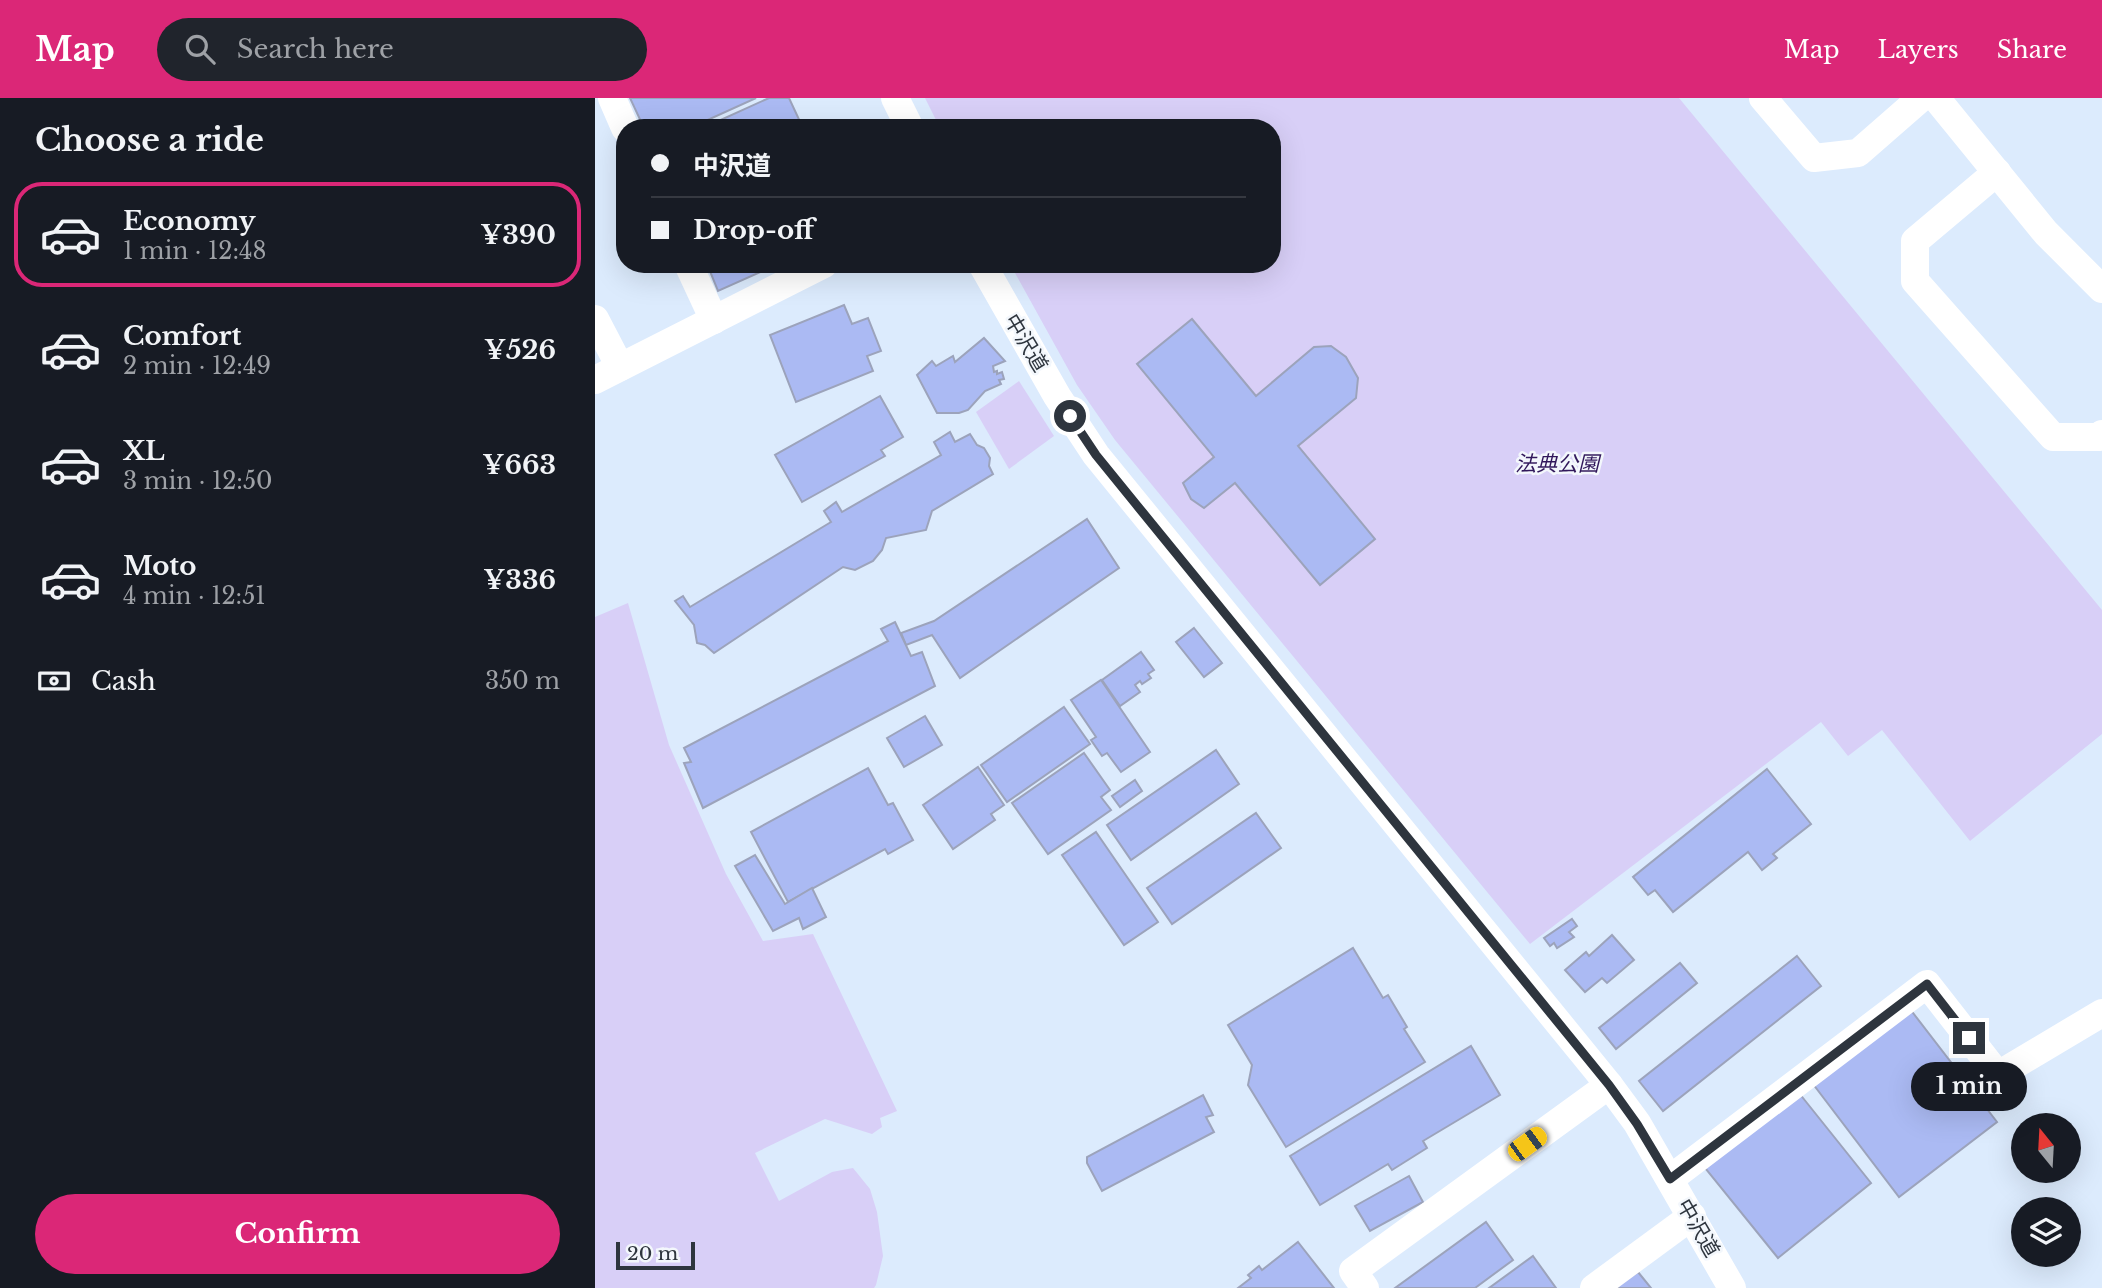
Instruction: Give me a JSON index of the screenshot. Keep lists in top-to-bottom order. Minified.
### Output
{"streets":{"street":["中沢道"]},"parks":["法典公園"],"scale_bar":"20 m","north":"top","page":{"header":"Map","search":"Search here","nav":["Map","Layers","Share"],"heading":"Choose a ride","banner":["中沢道","Drop-off"],"list":[{"name":"Economy","note":"1 min · 12:48","value":"¥390"},{"name":"Comfort","note":"2 min · 12:49","value":"¥526"},{"name":"XL","note":"3 min · 12:50","value":"¥663"},{"name":"Moto","note":"4 min · 12:51","value":"¥336"}],"pay":["Cash","350 m"],"bubble":"1 min","buttons":"Confirm","scale":"20 m"}}
